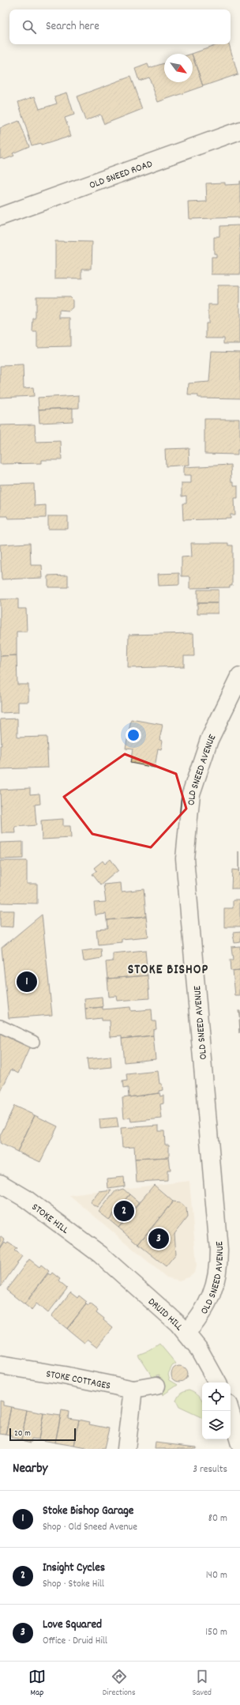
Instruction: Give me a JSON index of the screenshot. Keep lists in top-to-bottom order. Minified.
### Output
{"streets":{"street":["OLD SNEED ROAD","OLD SNEED AVENUE","STOKE HILL","DRUID HILL","STOKE COTTAGES"]},"crossings":[["OLD SNEED AVENUE","DRUID HILL"],["STOKE HILL","DRUID HILL"]],"districts":["STOKE BISHOP"],"scale_bar":"20 m","north":"bottom right","page":{"search":"Search here","pins":["1","2","3"],"scale":"20 m","heading":["Nearby","3 results"],"list":[{"mark":"1","name":"Stoke Bishop Garage","note":"Shop · Old Sneed Avenue","value":"80 m"},{"mark":"2","name":"Insight Cycles","note":"Shop · Stoke Hill","value":"140 m"},{"mark":"3","name":"Love Squared","note":"Office · Druid Hill","value":"150 m"}],"nav":["Map","Directions","Saved"]}}
